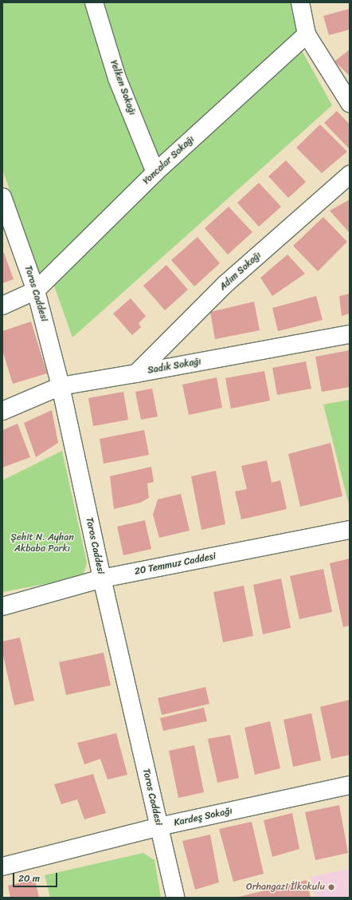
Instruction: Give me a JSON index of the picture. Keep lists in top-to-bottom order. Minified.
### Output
{"streets":{"street":["Yelken Sokağı","Yoncalar Sokağı","Adım Sokağı","Toros Caddesi","Sadık Sokağı","20 Temmuz Caddesi","Kardeş Sokağı"]},"crossings":[["Yelken Sokağı","Yoncalar Sokağı"],["Yoncalar Sokağı","Toros Caddesi"],["Adım Sokağı","Sadık Sokağı"],["Toros Caddesi","Sadık Sokağı"],["Toros Caddesi","20 Temmuz Caddesi"],["Toros Caddesi","Kardeş Sokağı"]],"parks":["Şehit N. Ayhan Akbaba Parkı"],"places":["Orhangazi İlkokulu"],"scale_bar":"20 m"}
